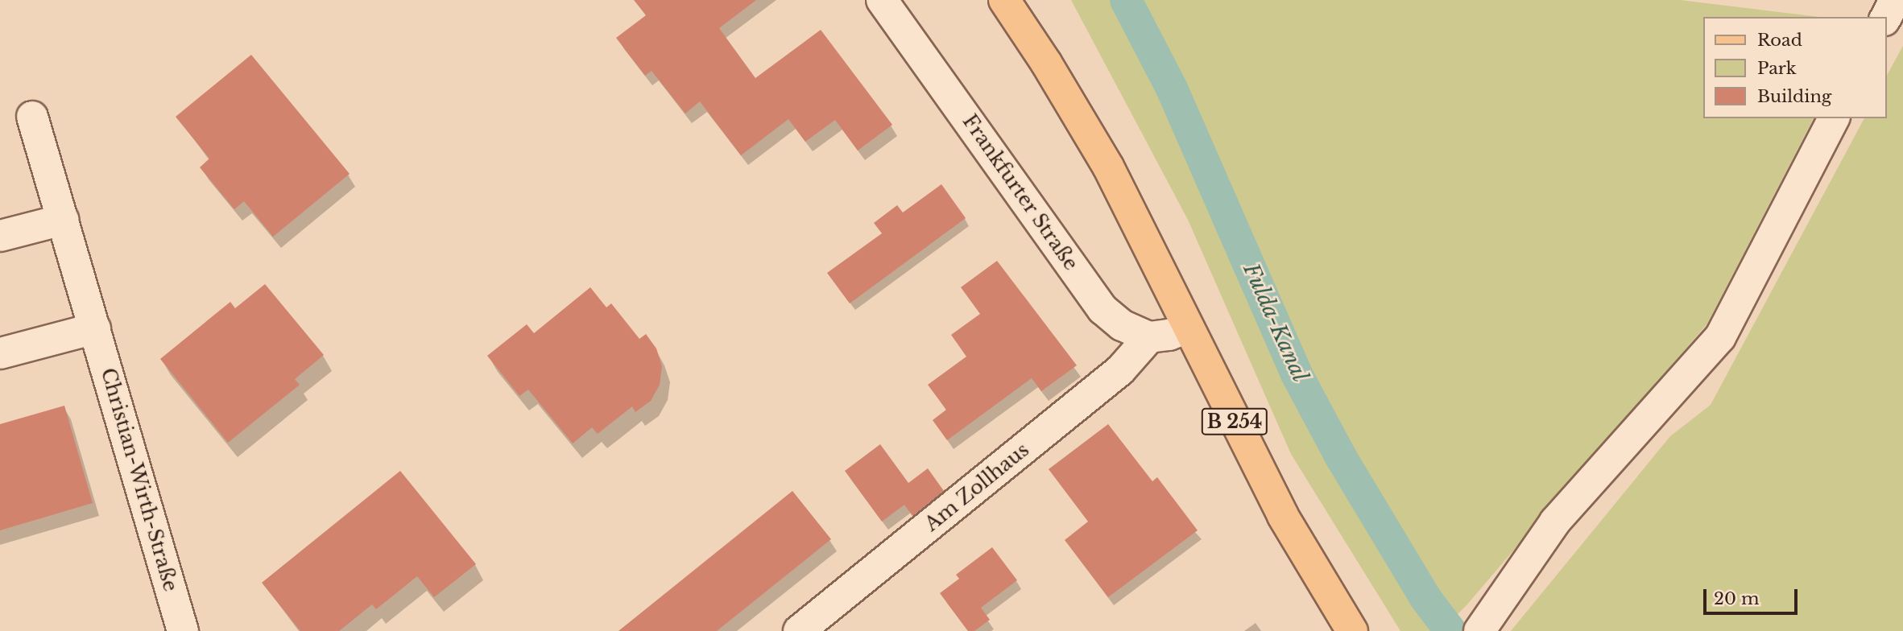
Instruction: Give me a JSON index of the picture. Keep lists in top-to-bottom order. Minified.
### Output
{"streets":{"main road":["B 254"],"street":["Frankfurter Straße","Christian-Wirth-Straße","Am Zollhaus"]},"crossings":[["Frankfurter Straße","Am Zollhaus"]],"water":["Fulda-Kanal"],"legend":["Road","Park","Building"],"scale_bar":"20 m"}
